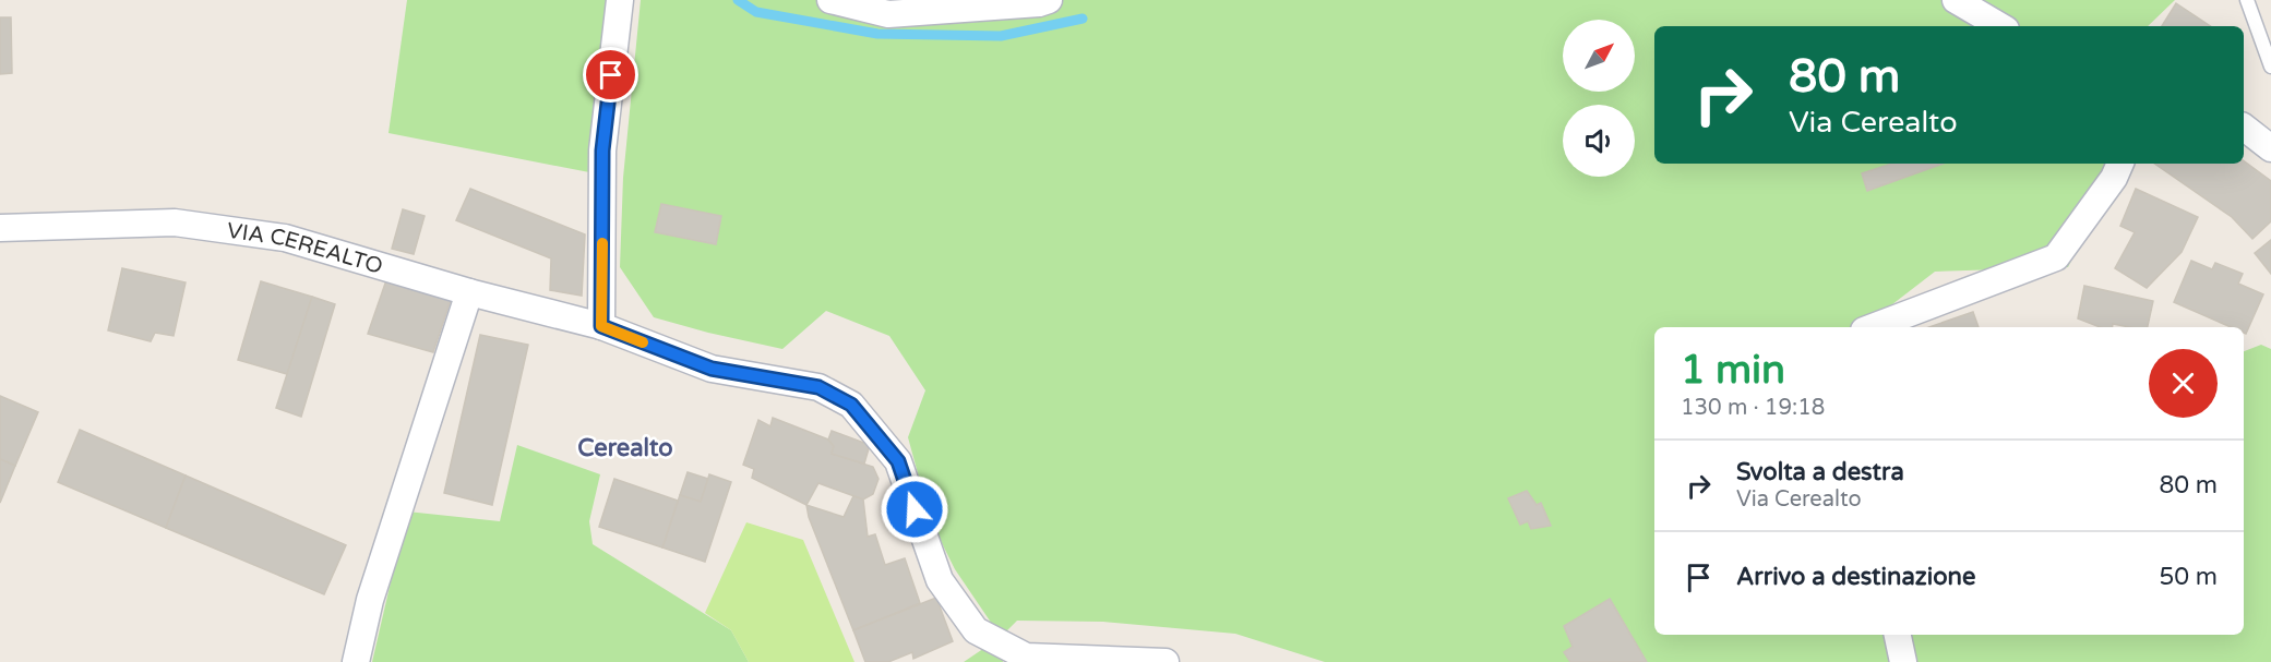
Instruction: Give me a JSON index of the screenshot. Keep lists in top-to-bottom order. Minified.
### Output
{"streets":{"street":["VIA CEREALTO"]},"districts":["Cerealto"],"north":"top right","page":{"turn":["80 m","Via Cerealto"],"heading":["1 min","130 m · 19:18"],"list":[{"name":"Svolta a destra","note":"Via Cerealto","value":"80 m"},{"name":"Arrivo a destinazione","value":"50 m"}]}}
